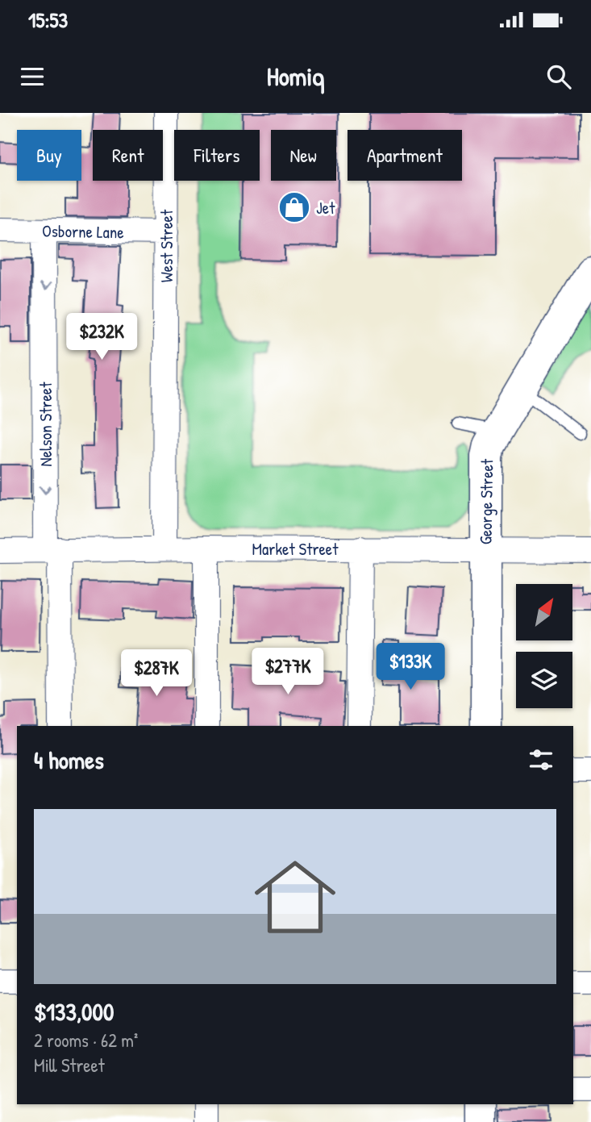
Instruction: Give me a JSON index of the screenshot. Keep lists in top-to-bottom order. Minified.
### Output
{"streets":{"main road":["George Street"],"street":["Osborne Lane","West Street","Nelson Street","Market Street"]},"crossings":[["Osborne Lane","West Street"],["Osborne Lane","Nelson Street"],["West Street","Market Street"],["Nelson Street","Market Street"],["George Street","Market Street"]],"one_way":["Nelson Street"],"places":{"shop":["Jet"]},"north":"top right","page":{"status":"15:53","header":"Homiq","chip":["Buy","Rent","Filters","New","Apartment"],"price":["$232K","$133K","$277K","$287K"],"heading":"4 homes","list":[{"name":"$133,000","note":"2 rooms · 62 m² · Mill Street"}]}}
